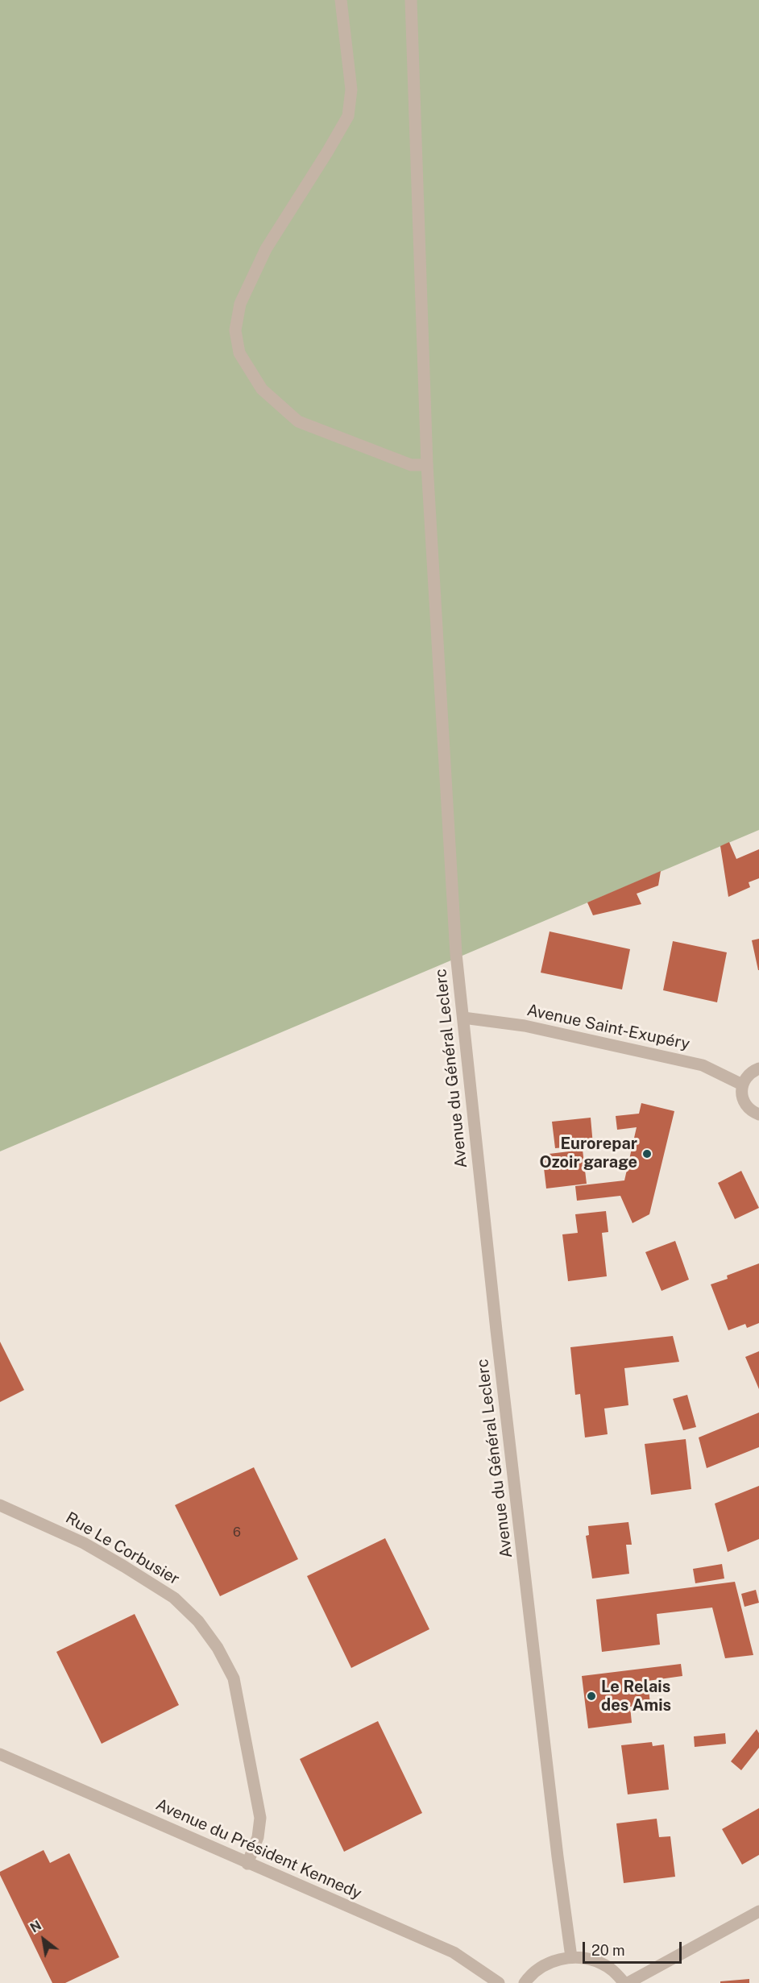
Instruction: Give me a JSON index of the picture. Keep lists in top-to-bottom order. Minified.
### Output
{"streets":{"street":["Avenue Saint-Exupéry","Avenue du Général Leclerc","Rue Le Corbusier","Avenue du Président Kennedy"]},"crossings":[["Avenue Saint-Exupéry","Avenue du Général Leclerc"],["Rue Le Corbusier","Avenue du Président Kennedy"]],"places":["Eurorepar Ozoir garage","Le Relais des Amis"],"house_numbers":["6"],"scale_bar":"20 m","north":"top left"}
